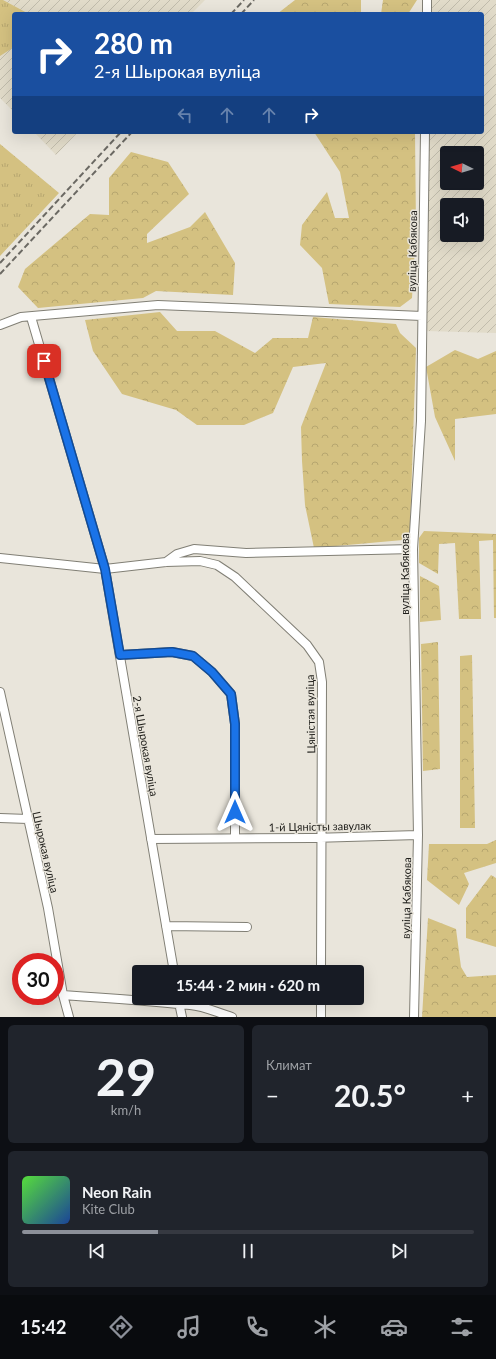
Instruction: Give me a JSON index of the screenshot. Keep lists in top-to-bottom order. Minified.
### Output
{"streets":{"street":["вуліца Кабякова","Цяністая вуліца","2-я Шырокая вуліца","1-й Цяністы завулак","Шырокая вуліца"]},"crossings":[["вуліца Кабякова","1-й Цяністы завулак"],["Цяністая вуліца","2-я Шырокая вуліца"],["Цяністая вуліца","1-й Цяністы завулак"],["2-я Шырокая вуліца","1-й Цяністы завулак"]],"north":"left","page":{"turn":["280 m","2-я Шырокая вуліца"],"limit":"30","trip":"15:44 · 2 мин · 620 m","tile":[["29","km/h"],"Климат"],"heat":["−","20.5°","+"],"song":["Neon Rain","Kite Club"],"tabs":"15:42"}}
